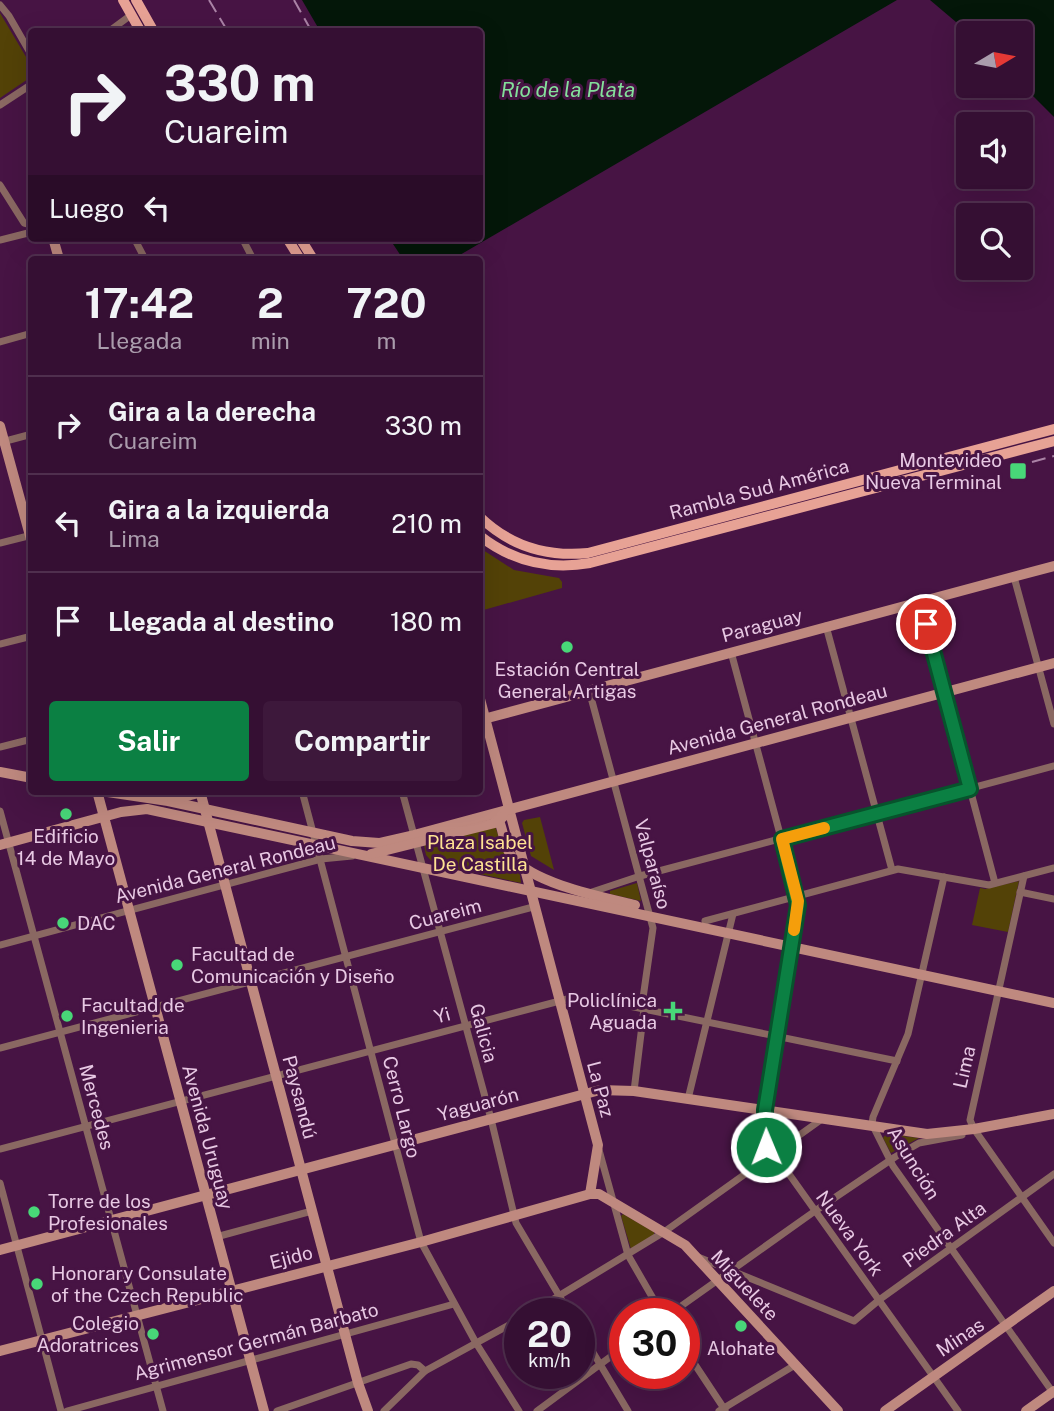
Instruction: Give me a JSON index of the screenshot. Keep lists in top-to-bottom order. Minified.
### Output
{"streets":{"main road":["Rambla Sud América"],"street":["Paraguay","Avenida General Rondeau","Valparaíso","Cuareim","Yi","Galicia","Lima","La Paz","Paysandú","Yaguarón","Mercedes","Cerro Largo","Avenida Uruguay","Asunción","Nueva York","Piedra Alta","Ejido","Miguelete","Minas","Agrimensor Germán Barbato"]},"crossings":[["Paraguay","Valparaíso"],["Avenida General Rondeau","Valparaíso"],["Avenida General Rondeau","Galicia"],["Avenida General Rondeau","La Paz"],["Avenida General Rondeau","Paysandú"],["Avenida General Rondeau","Mercedes"],["Avenida General Rondeau","Cerro Largo"],["Avenida General Rondeau","Avenida Uruguay"],["Valparaíso","Yi"],["Valparaíso","Yaguarón"],["Cuareim","Galicia"],["Cuareim","La Paz"],["Cuareim","Paysandú"],["Cuareim","Mercedes"],["Cuareim","Cerro Largo"],["Cuareim","Avenida Uruguay"],["Yi","Galicia"],["Yi","La Paz"],["Yi","Paysandú"],["Yi","Mercedes"],["Yi","Cerro Largo"],["Yi","Avenida Uruguay"],["Yi","Asunción"],["Galicia","Yaguarón"],["Galicia","Ejido"],["Lima","Yaguarón"],["La Paz","Yaguarón"],["La Paz","Miguelete"],["Paysandú","Yaguarón"],["Paysandú","Ejido"],["Paysandú","Agrimensor Germán Barbato"],["Yaguarón","Mercedes"],["Yaguarón","Cerro Largo"],["Yaguarón","Avenida Uruguay"],["Yaguarón","Asunción"],["Yaguarón","Nueva York"],["Yaguarón","Piedra Alta"],["Yaguarón","Miguelete"],["Mercedes","Ejido"],["Mercedes","Agrimensor Germán Barbato"],["Cerro Largo","Ejido"],["Cerro Largo","Agrimensor Germán Barbato"],["Avenida Uruguay","Ejido"],["Avenida Uruguay","Agrimensor Germán Barbato"],["Asunción","Piedra Alta"],["Asunción","Minas"],["Nueva York","Piedra Alta"],["Nueva York","Minas"]],"water":["Río de la Plata"],"parks":["Plaza Isabel De Castilla"],"places":{"transit":["Montevideo Nueva Terminal"],"other":["Estación Central General Artigas","Edificio 14 de Mayo","DAC","Facultad de Comunicación y Diseño","Facultad de Ingenieria","Torre de los Profesionales","Honorary Consulate of the Czech Republic","Alohate","Colegio Adoratrices"],"health":["Policlínica Aguada"]},"north":"right","page":{"turn":["330 m","Cuareim"],"then":"Luego","eta":["17:42","Llegada","2","min","720","m"],"list":[{"name":"Gira a la derecha","note":"Cuareim","value":"330 m"},{"name":"Gira a la izquierda","note":"Lima","value":"210 m"},{"name":"Llegada al destino","value":"180 m"}],"buttons":["Salir","Compartir"],"speed":"20 km/h","limit":"30"}}
